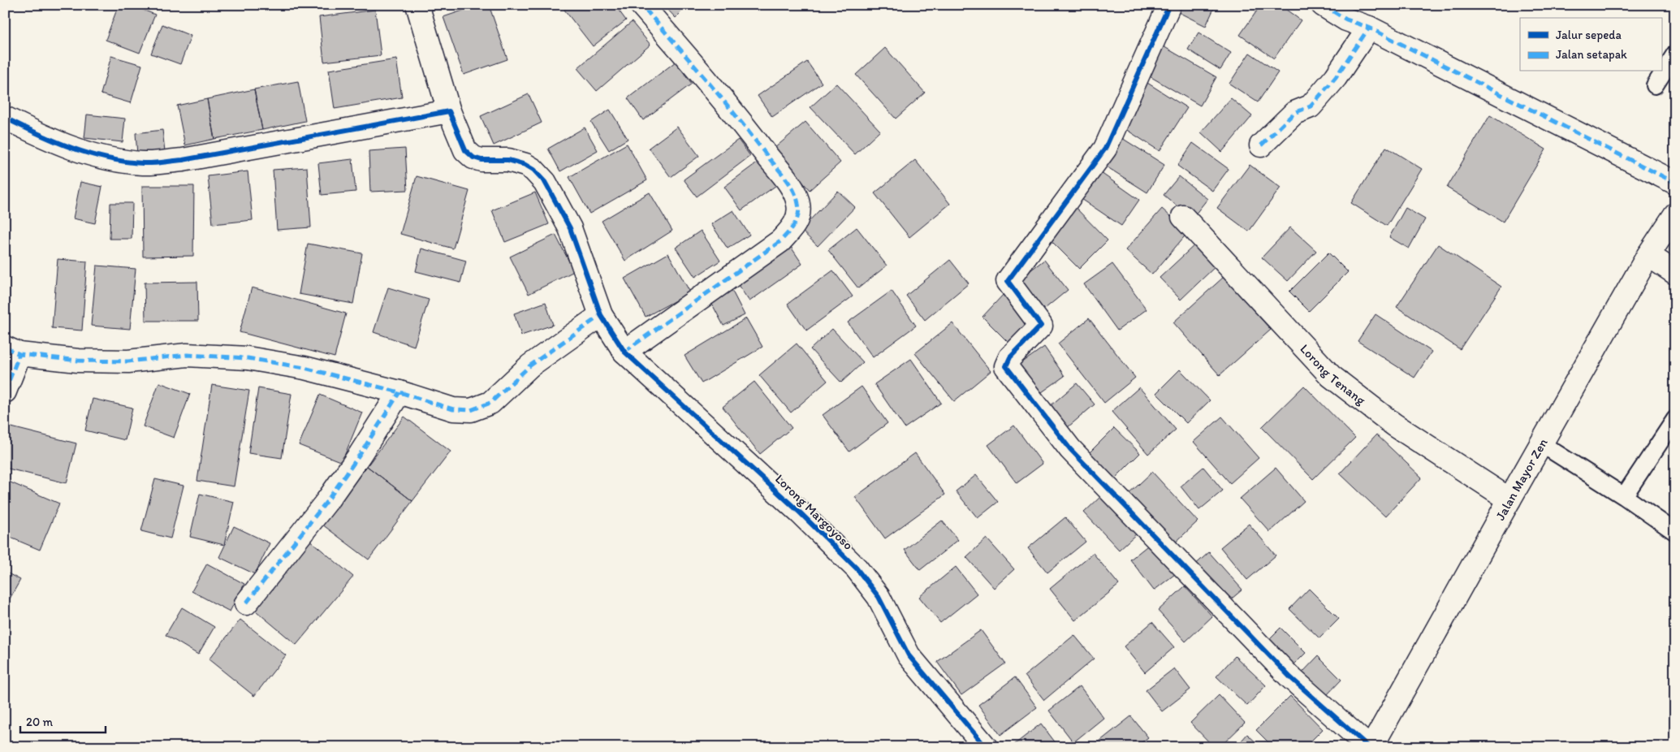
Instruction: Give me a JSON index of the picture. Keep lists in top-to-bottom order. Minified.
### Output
{"streets":{"street":["Lorong Tenang","Jalan Mayor Zen","Lorong Margoyoso"]},"crossings":[["Lorong Tenang","Jalan Mayor Zen"]],"legend":["Jalur sepeda","Jalan setapak"],"scale_bar":"20 m"}
